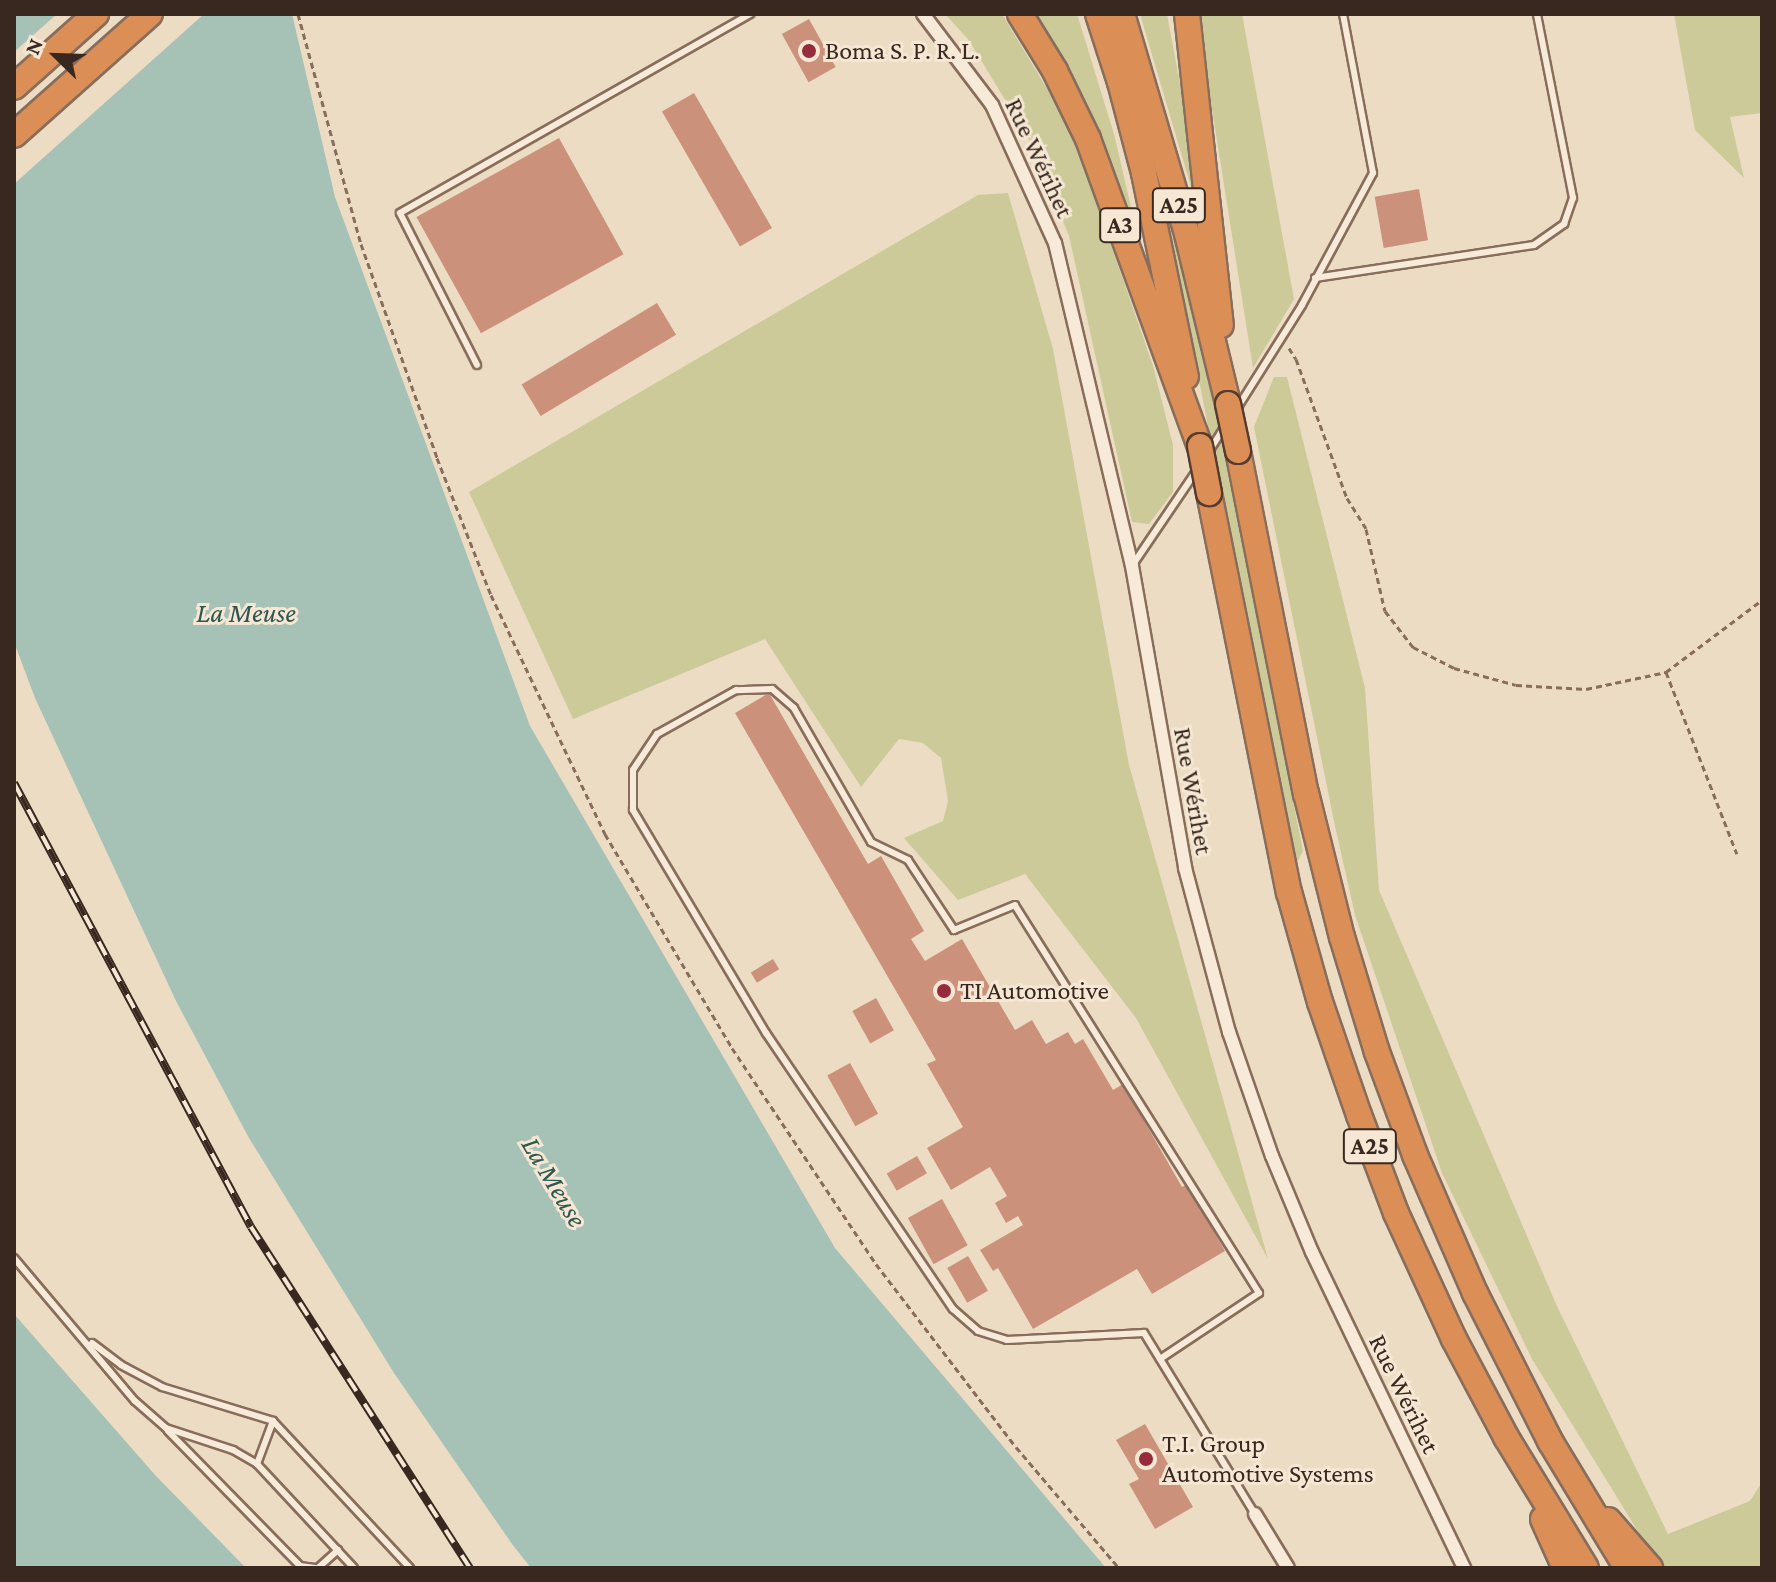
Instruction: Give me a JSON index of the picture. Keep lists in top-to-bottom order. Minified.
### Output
{"streets":{"highway":["A25","A3"],"street":["Rue Wérihet"]},"crossings":[["A25","A3"]],"water":["La Meuse"],"places":["Boma S. P. R. L.","TI Automotive","T.I. Group Automotive Systems"],"north":"top left"}
